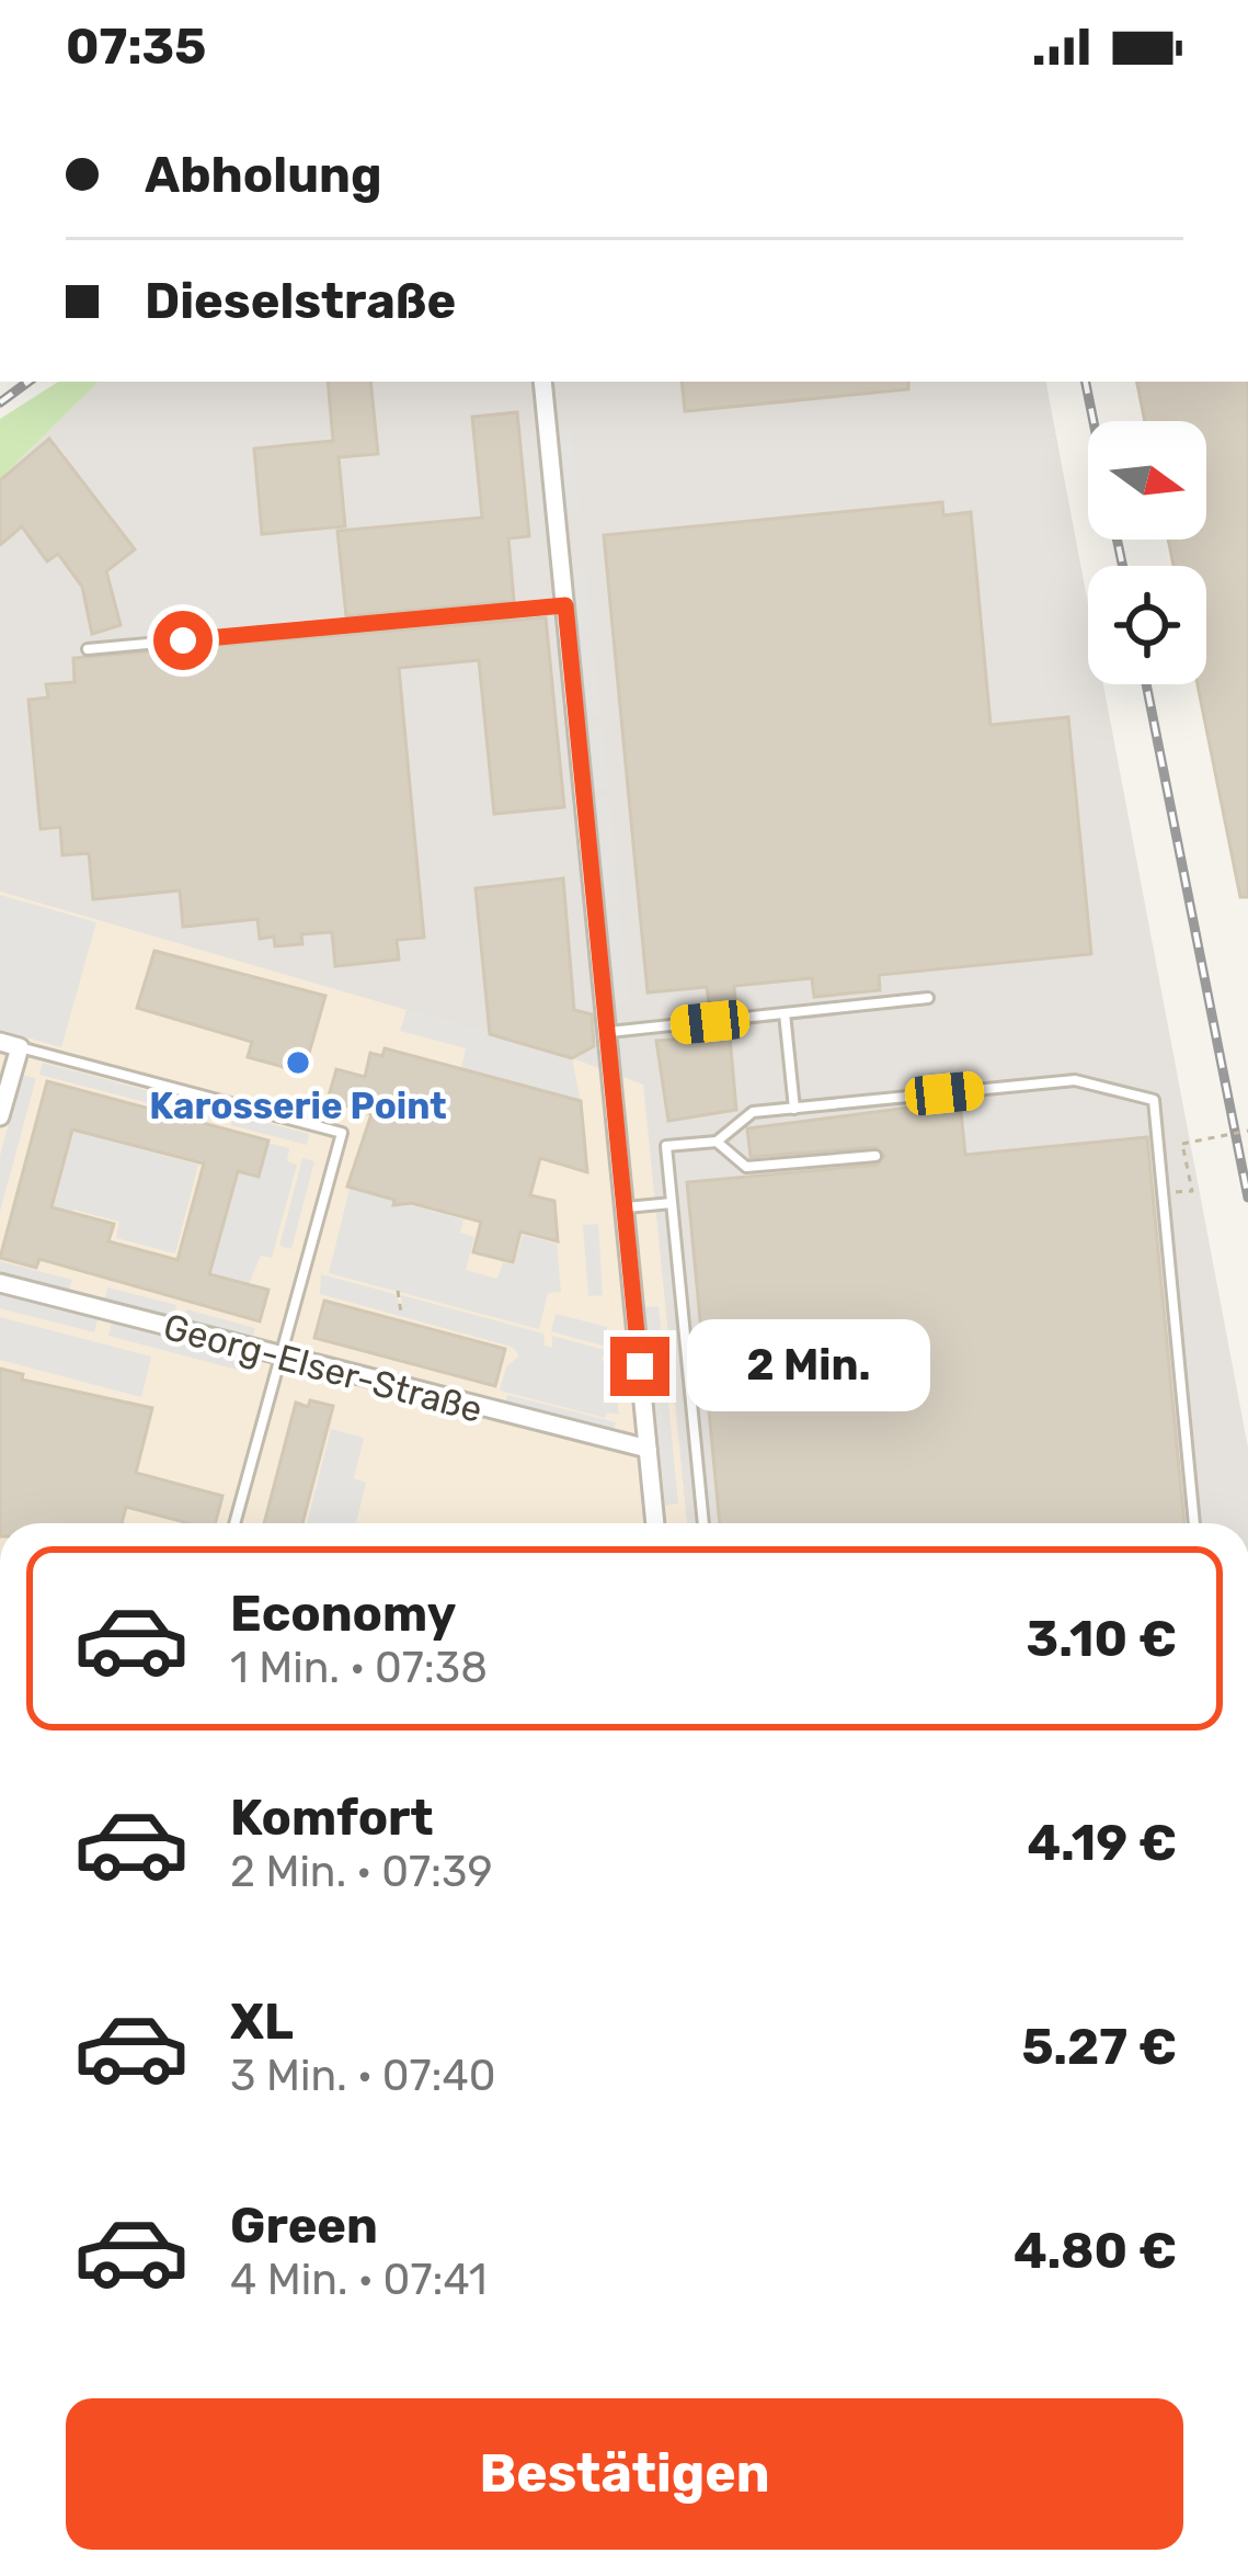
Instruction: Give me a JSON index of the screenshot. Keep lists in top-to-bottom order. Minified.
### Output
{"streets":{"street":["Georg-Elser-Straße"]},"places":["Karosserie Point"],"north":"right","page":{"status":"07:35","banner":["Abholung","Dieselstraße"],"bubble":"2 Min.","list":[{"name":"Economy","note":"1 Min. · 07:38","value":"3.10 €"},{"name":"Komfort","note":"2 Min. · 07:39","value":"4.19 €"},{"name":"XL","note":"3 Min. · 07:40","value":"5.27 €"},{"name":"Green","note":"4 Min. · 07:41","value":"4.80 €"}],"buttons":"Bestätigen"}}
